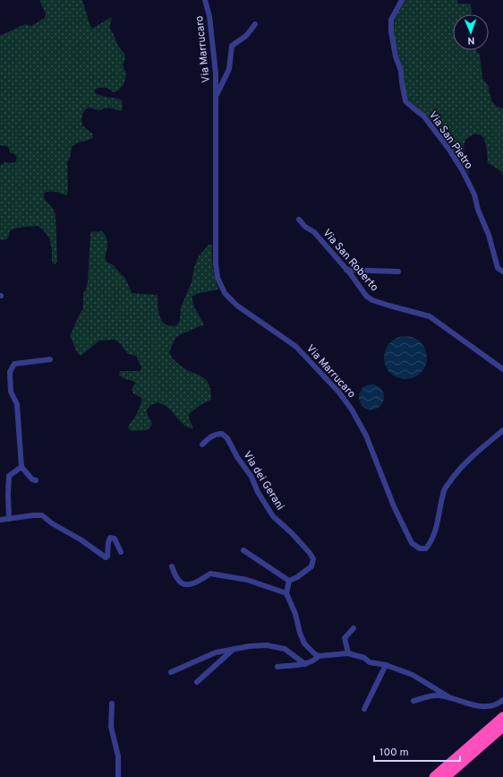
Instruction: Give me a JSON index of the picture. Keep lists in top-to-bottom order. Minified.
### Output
{"streets":{"street":["Via Marrucaro","Via San Pietro","Via San Roberto","Via dei Gerani"]},"scale_bar":"100 m","north":"bottom"}
